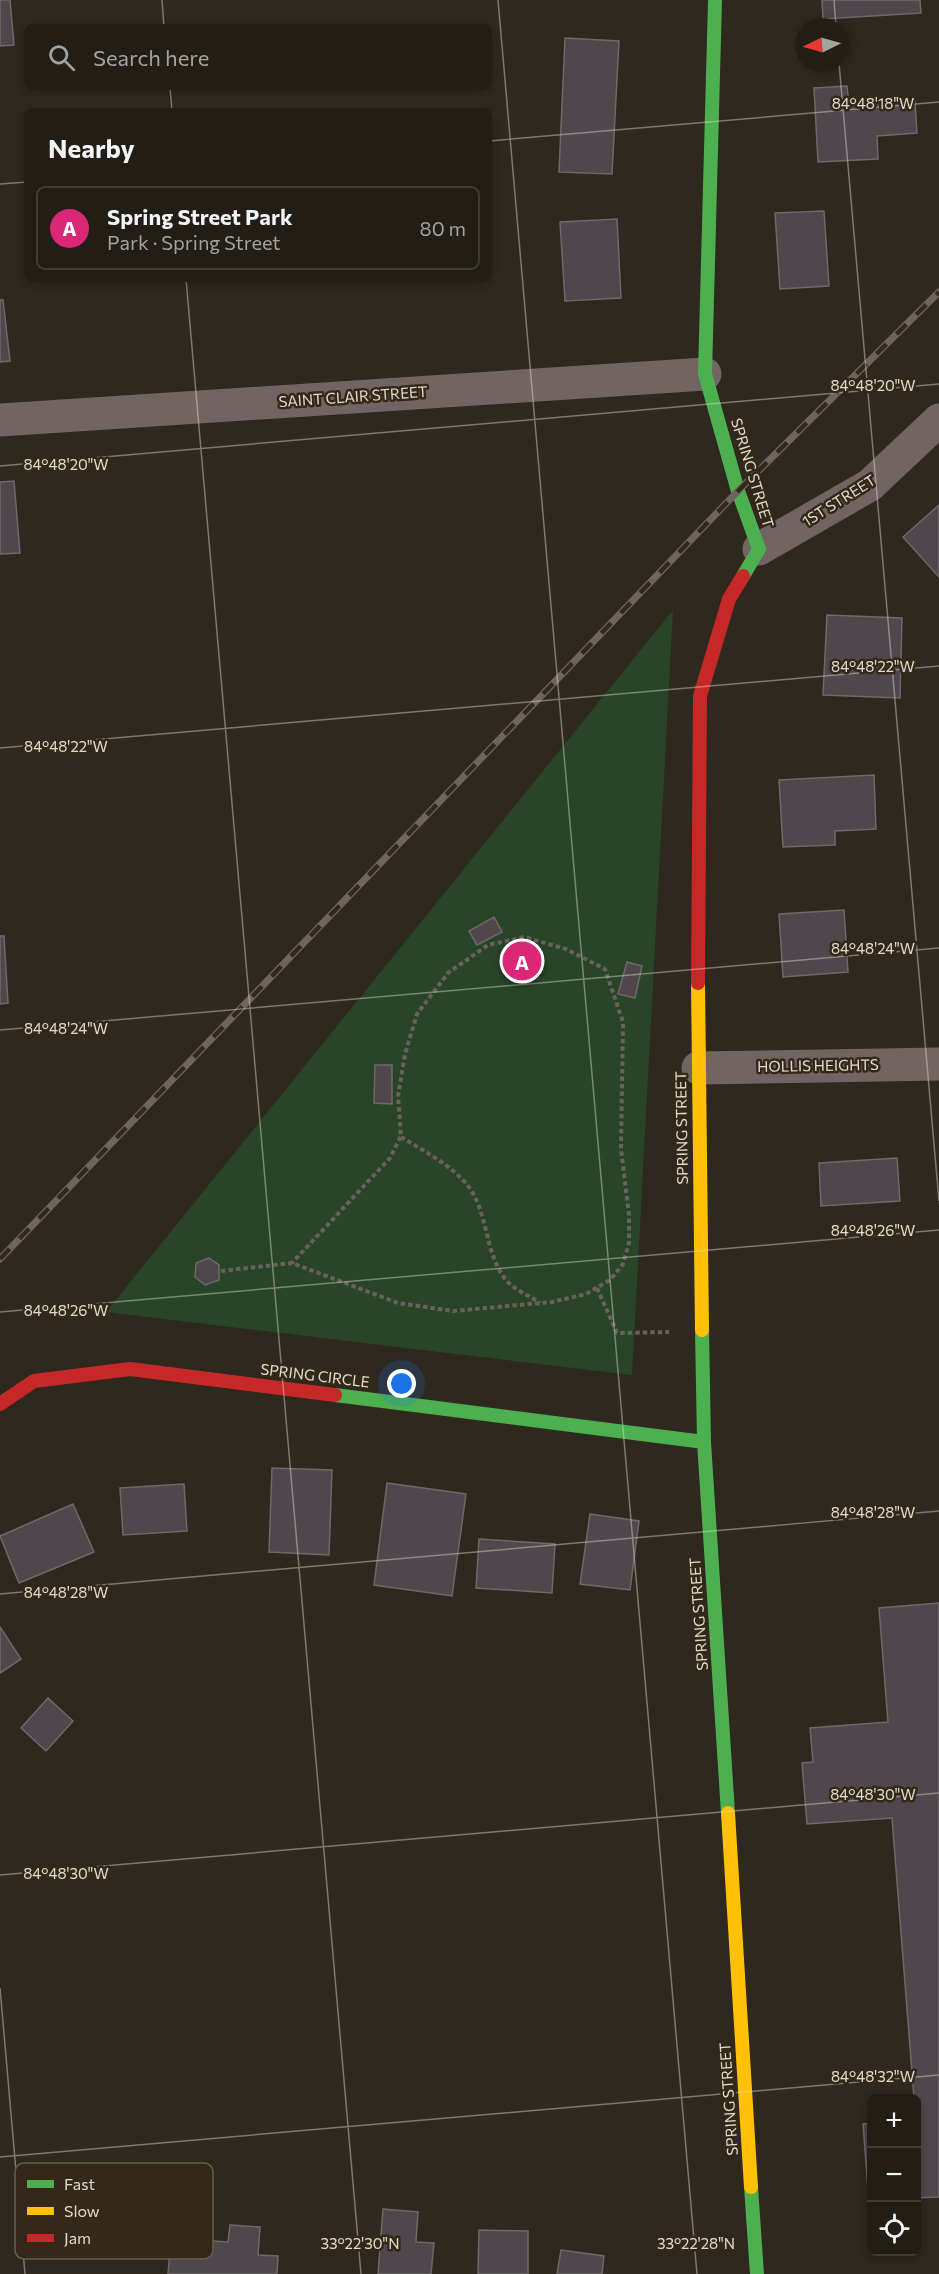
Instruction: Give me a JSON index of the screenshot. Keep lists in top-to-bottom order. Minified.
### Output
{"streets":{"street":["SAINT CLAIR STREET","SPRING STREET","1ST STREET","HOLLIS HEIGHTS","SPRING CIRCLE"]},"crossings":[["SAINT CLAIR STREET","SPRING STREET"],["SPRING STREET","1ST STREET"],["SPRING STREET","HOLLIS HEIGHTS"],["SPRING STREET","SPRING CIRCLE"]],"legend":["Fast","Slow","Jam"],"north":"left","page":{"search":"Search here","heading":"Nearby","list":[{"mark":"A","name":"Spring Street Park","note":"Park · Spring Street","value":"80 m"}],"pins":"A","map_buttons":["+","−"]},"coordinates":["84°48'18\"W","84°48'20\"W","84°48'22\"W","84°48'24\"W","84°48'26\"W","84°48'28\"W","84°48'30\"W","84°48'32\"W","33°22'30\"N","33°22'28\"N"]}
